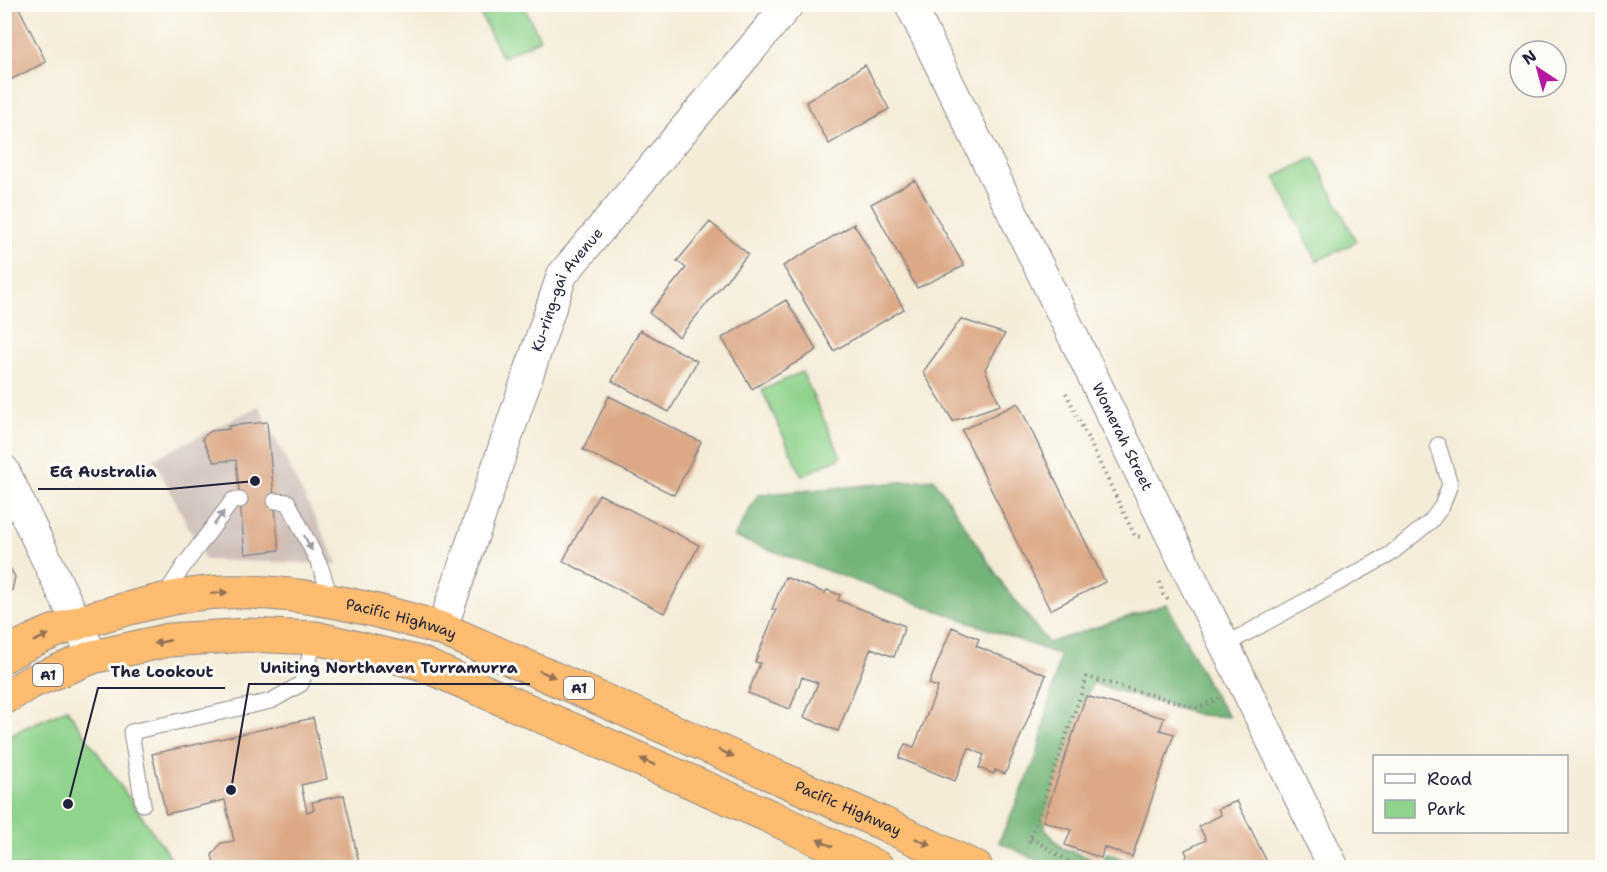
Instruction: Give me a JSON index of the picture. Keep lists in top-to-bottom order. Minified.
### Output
{"streets":{"highway":["Pacific Highway","A1"],"street":["Ku-ring-gai Avenue","Womerah Street"]},"crossings":[["Ku-ring-gai Avenue","Pacific Highway"]],"places":["EG Australia","Uniting Northaven Turramurra","The Lookout"],"legend":["Road","Park"],"north":"top left"}
